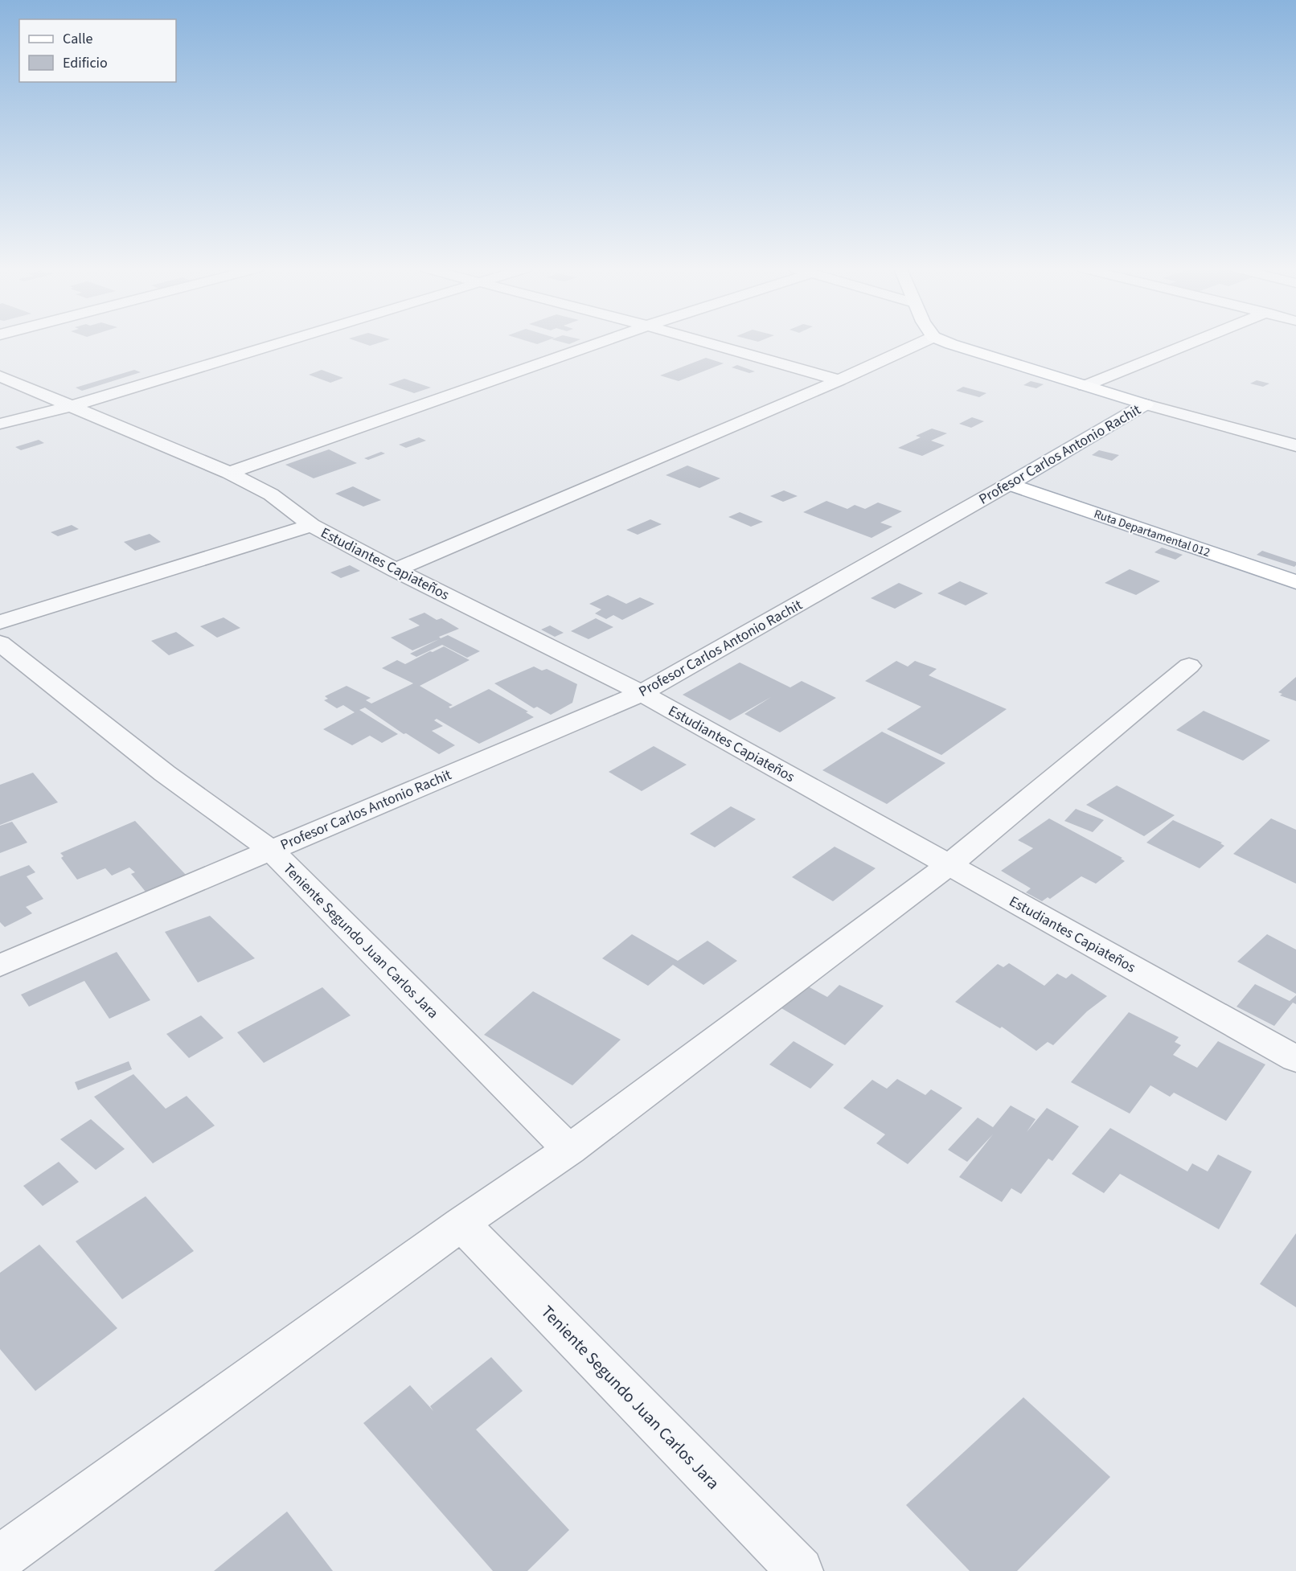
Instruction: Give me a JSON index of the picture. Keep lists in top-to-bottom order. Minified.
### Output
{"streets":{"main road":["Profesor Carlos Antonio Rachit","Ruta Departamental 012"],"street":["Estudiantes Capiateños","Teniente Segundo Juan Carlos Jara"]},"crossings":[["Profesor Carlos Antonio Rachit","Ruta Departamental 012"],["Profesor Carlos Antonio Rachit","Estudiantes Capiateños"],["Profesor Carlos Antonio Rachit","Teniente Segundo Juan Carlos Jara"]],"legend":["Calle","Edificio"]}
